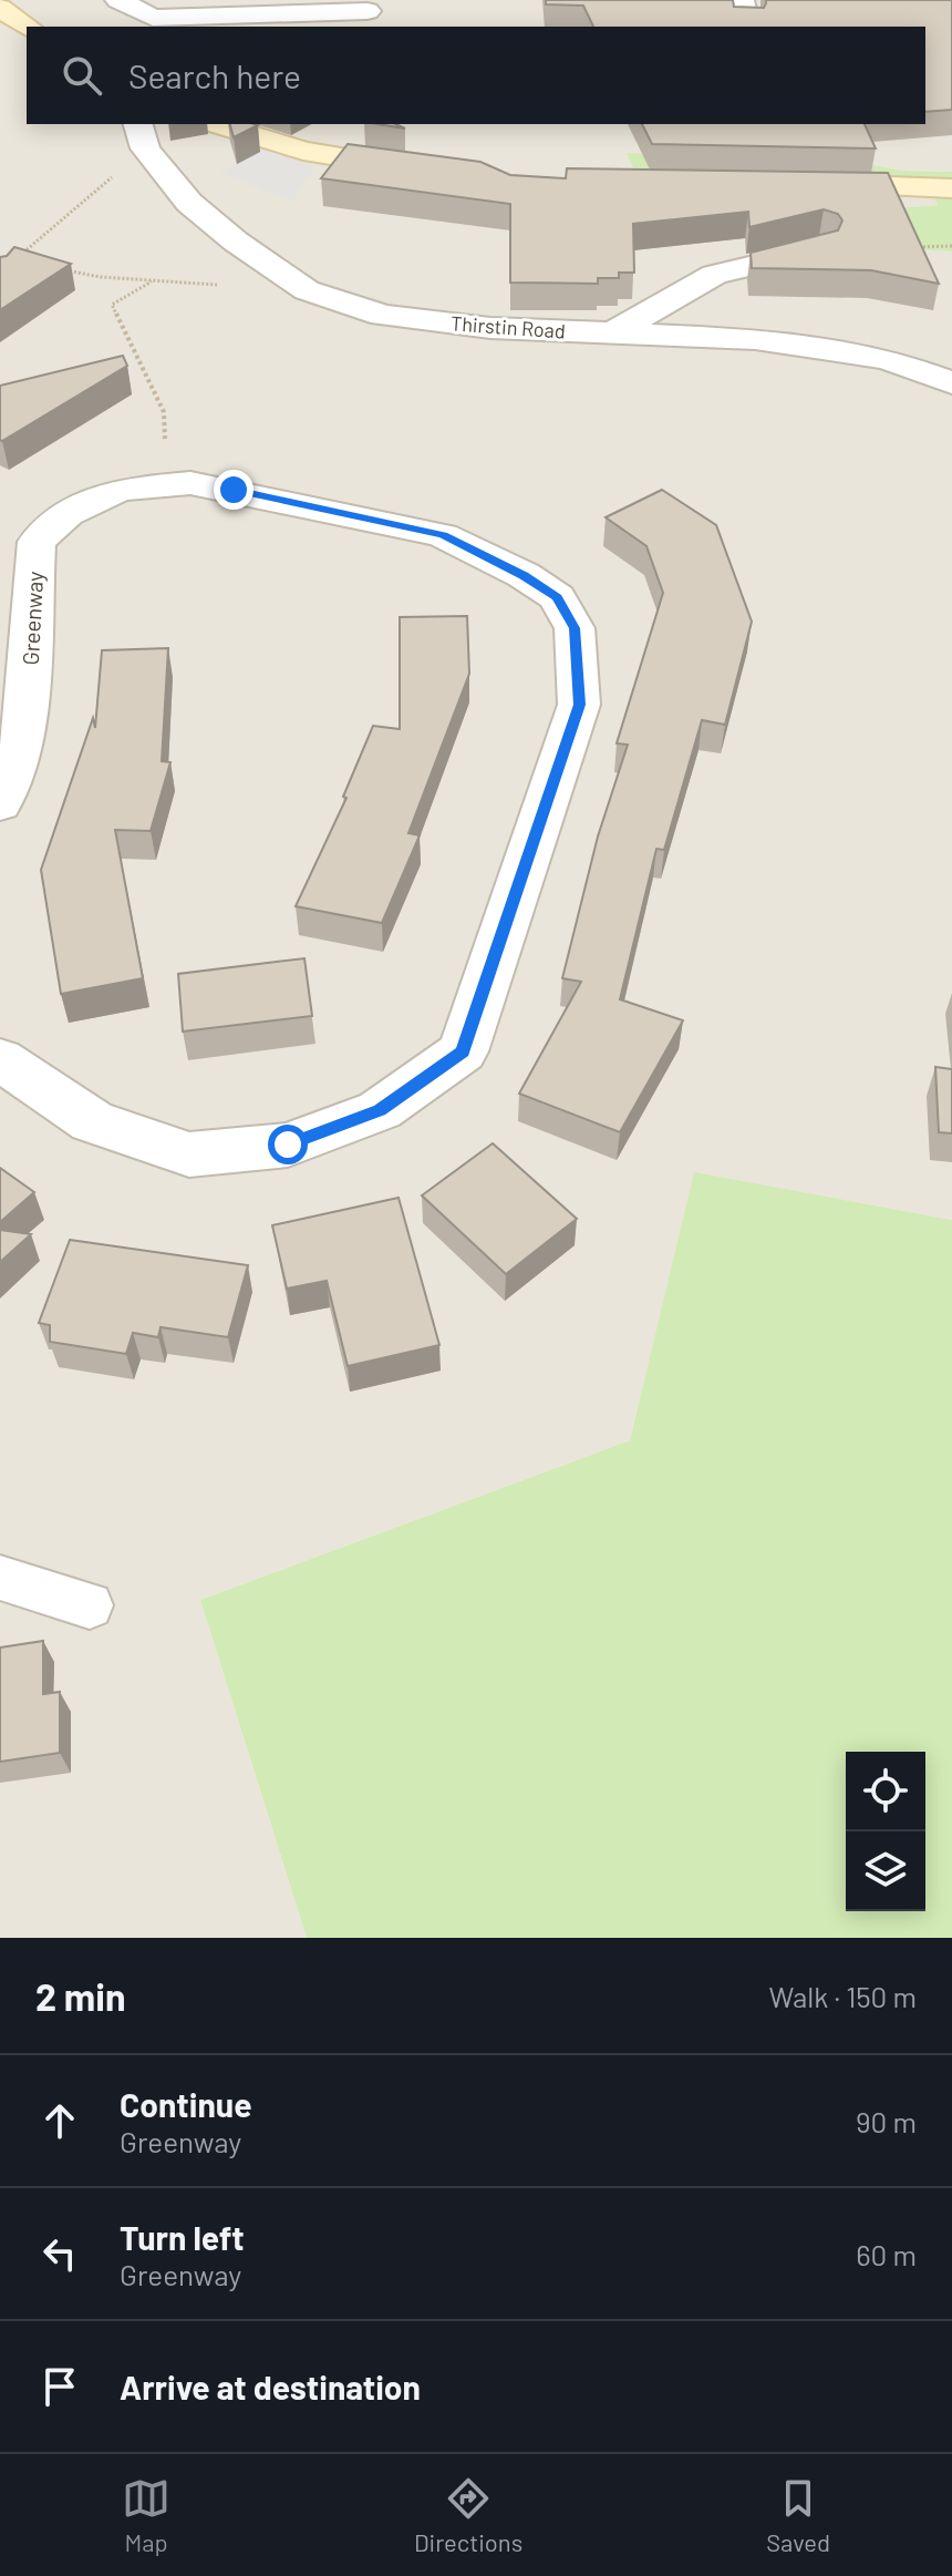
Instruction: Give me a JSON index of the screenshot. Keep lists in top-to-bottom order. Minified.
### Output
{"streets":{"street":["Thirstin Road","Greenway"]},"page":{"search":"Search here","heading":["2 min","Walk · 150 m"],"list":[["Continue","Greenway","90 m"],["Turn left","Greenway","60 m"],"Arrive at destination"],"nav":["Map","Directions","Saved"]}}
